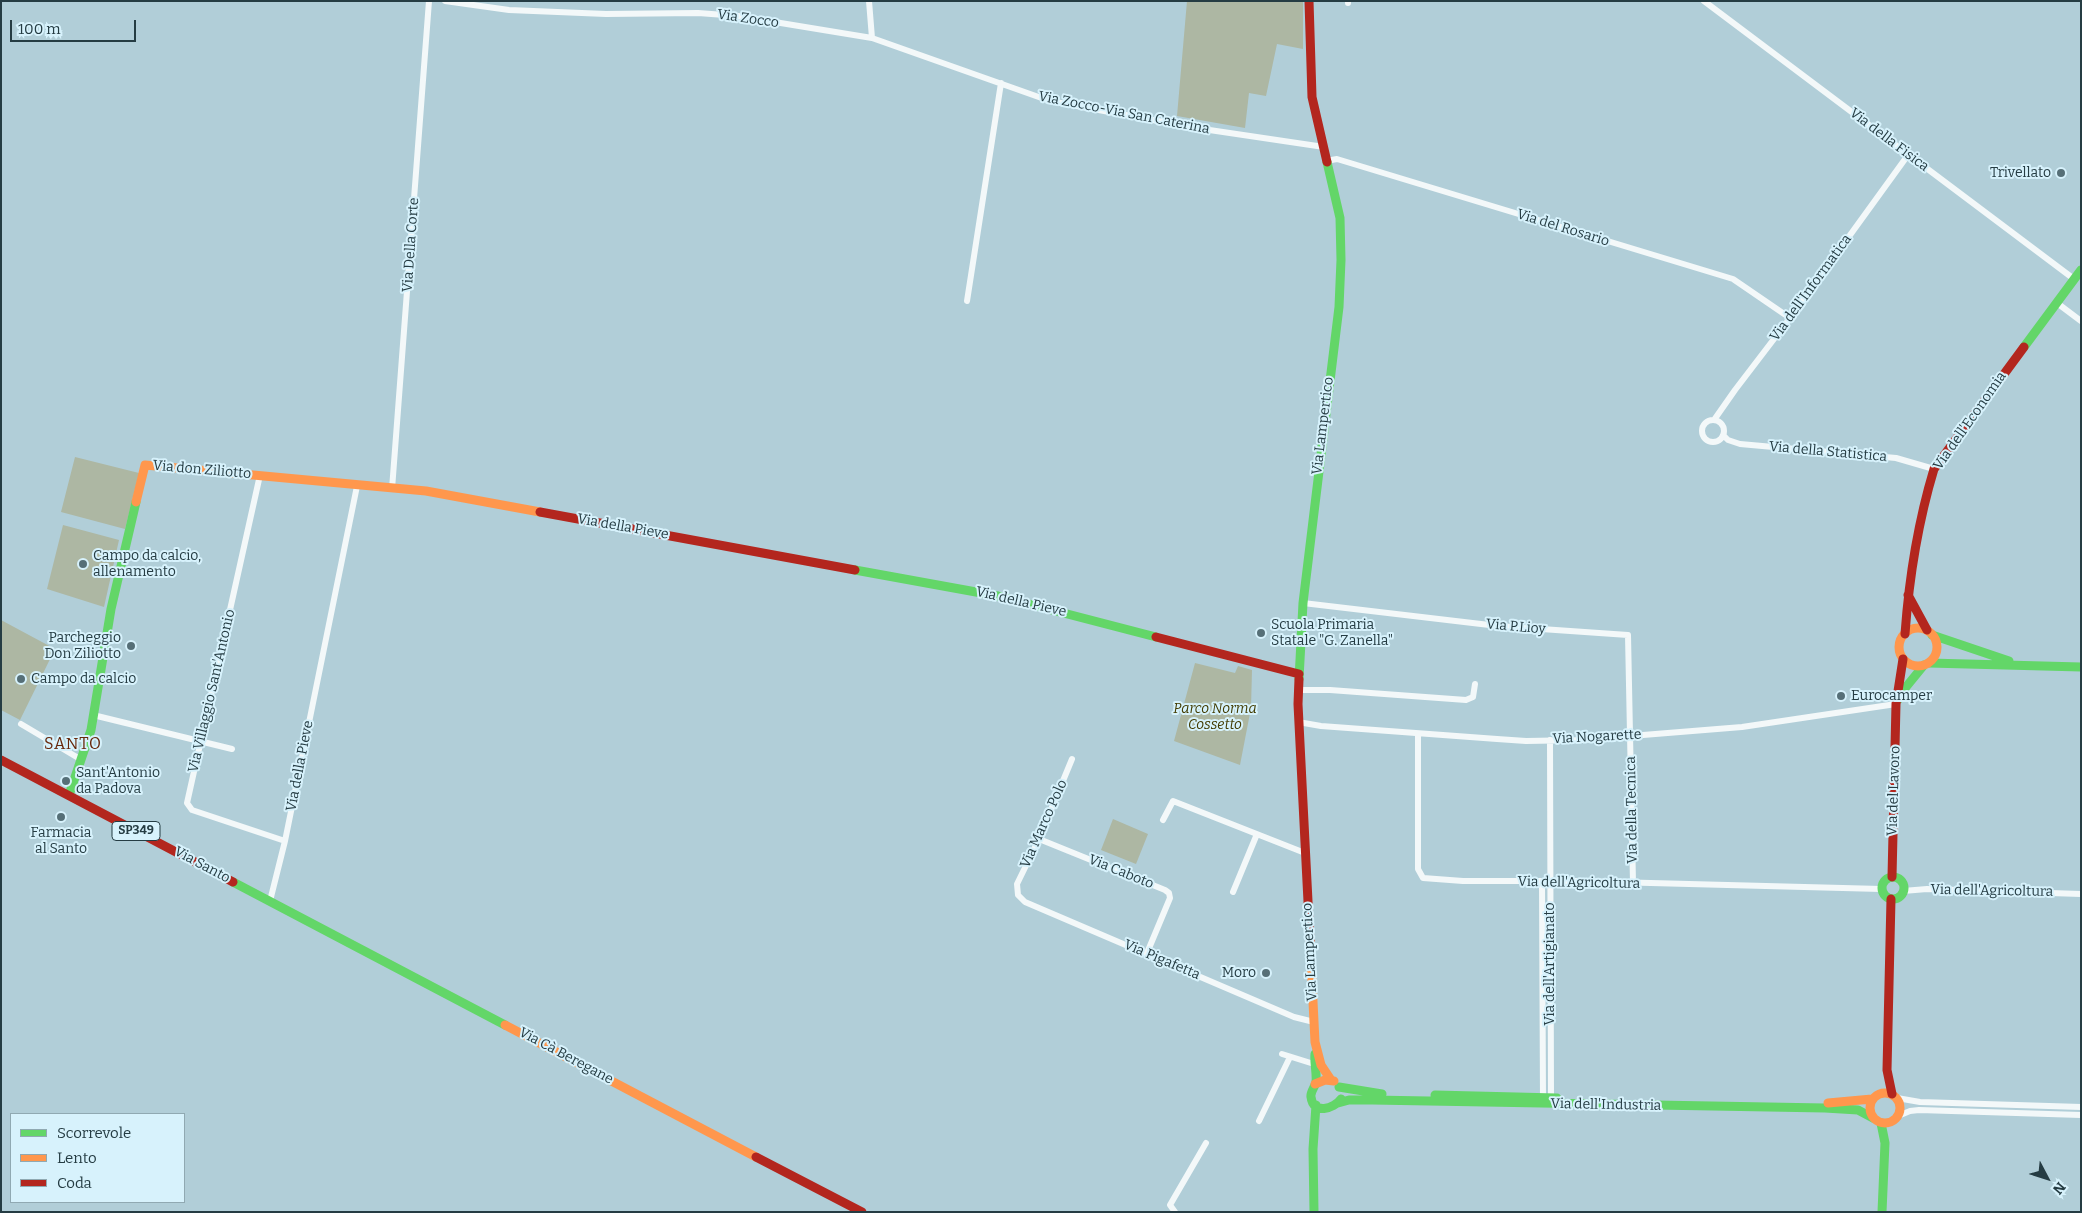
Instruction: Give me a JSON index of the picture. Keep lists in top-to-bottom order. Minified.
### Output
{"streets":{"street":["Via Zocco","Via Zocco-Via San Caterina","Via della Fisica","Via del Rosario","Via Della Corte","Via dell'Informatica","Via dell'Economia","Via Lampertico","Via della Statistica","Via don Ziliotto","Via della Pieve","Via P.Lioy","Via Villaggio Sant'Antonio","Via Nogarette","Via del Lavoro","Via della Tecnica","Via Marco Polo","SP349","Via Santo","Via Caboto","Via dell'Agricoltura","Via Pigafetta","Via dell'Artigianato","Via Cà Beregane","Via dell'Industria"]},"crossings":[["Via Zocco","Via Zocco-Via San Caterina"],["Via Zocco-Via San Caterina","Via Lampertico"],["Via della Fisica","Via dell'Informatica"],["Via della Fisica","Via dell'Economia"],["Via del Rosario","Via dell'Informatica"],["Via del Rosario","Via Lampertico"],["Via Della Corte","Via della Pieve"],["Via dell'Informatica","Via della Statistica"],["Via dell'Economia","Via della Statistica"],["Via dell'Economia","Via del Lavoro"],["Via Lampertico","Via della Pieve"],["Via Lampertico","Via P.Lioy"],["Via Lampertico","Via Nogarette"],["Via Lampertico","Via Pigafetta"],["Via Lampertico","Via dell'Industria"],["Via don Ziliotto","Via della Pieve"],["Via don Ziliotto","Via Villaggio Sant'Antonio"],["Via don Ziliotto","Via Santo"],["Via della Pieve","Via Villaggio Sant'Antonio"],["Via della Pieve","Via Santo"],["Via della Pieve","Via Cà Beregane"],["Via P.Lioy","Via Nogarette"],["Via P.Lioy","Via della Tecnica"],["Via Nogarette","Via del Lavoro"],["Via Nogarette","Via della Tecnica"],["Via Nogarette","Via dell'Agricoltura"],["Via Nogarette","Via dell'Artigianato"],["Via del Lavoro","Via dell'Agricoltura"],["Via della Tecnica","Via dell'Agricoltura"],["Via Marco Polo","Via Caboto"],["Via Marco Polo","Via Pigafetta"],["Via Santo","Via Cà Beregane"],["Via Caboto","Via Pigafetta"],["Via dell'Agricoltura","Via dell'Artigianato"],["Via dell'Artigianato","Via dell'Industria"]],"districts":["SANTO"],"parks":["Parco Norma Cossetto"],"places":["Trivellato","Campo da calcio, allenamento","Scuola Primaria Statale \"G. Zanella\"","Parcheggio Don Ziliotto","Campo da calcio","Eurocamper","Sant'Antonio da Padova","Farmacia al Santo","Moro"],"legend":["Scorrevole","Lento","Coda"],"scale_bar":"100 m","north":"bottom right"}
